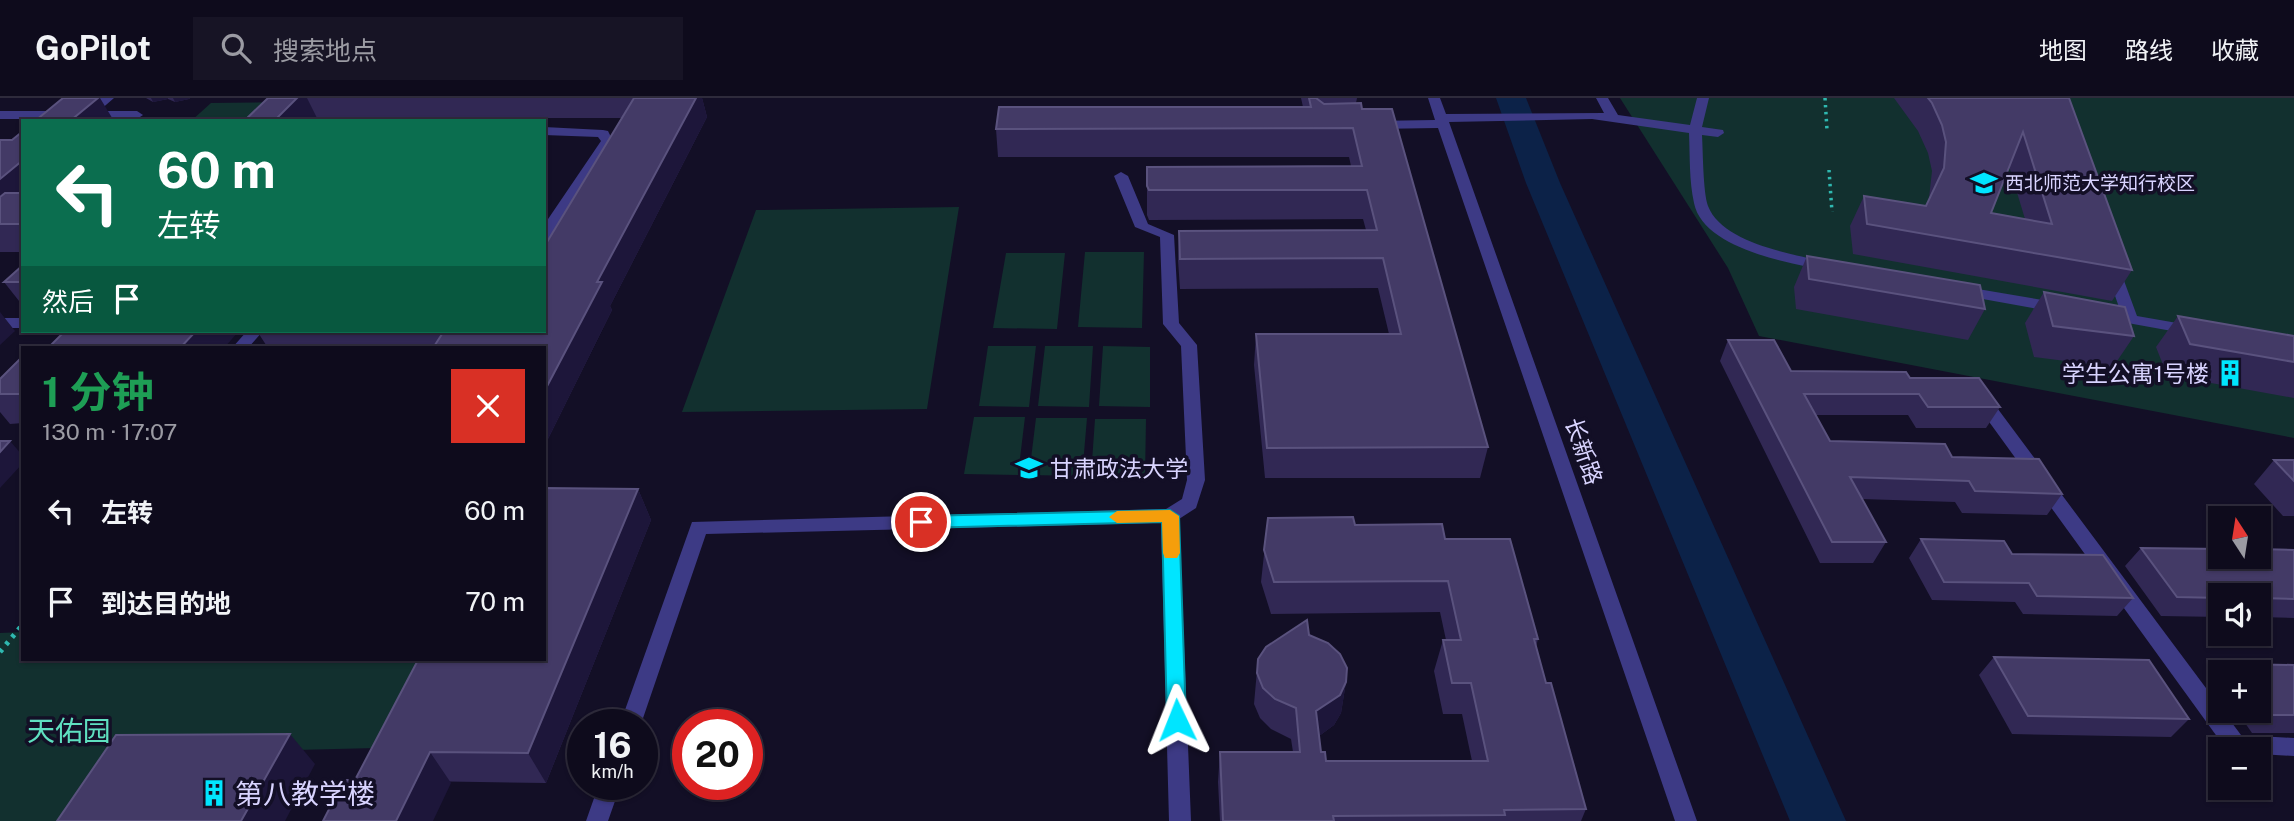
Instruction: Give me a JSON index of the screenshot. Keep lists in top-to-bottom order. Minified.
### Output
{"streets":{"street":["长新路"]},"parks":["天佑园"],"places":{"school or university":["西北师范大学知行校区","甘肃政法大学"],"building":["学生公寓1号楼","第八教学楼"]},"north":"top","page":{"header":"GoPilot","search":"搜索地点","nav":["地图","路线","收藏"],"turn":["60 m","左转"],"then":"然后","heading":["1 分钟","130 m · 17:07"],"list":[{"name":"左转","value":"60 m"},{"name":"到达目的地","value":"70 m"}],"map_buttons":["+","−"],"speed":"16 km/h","limit":"20"}}
